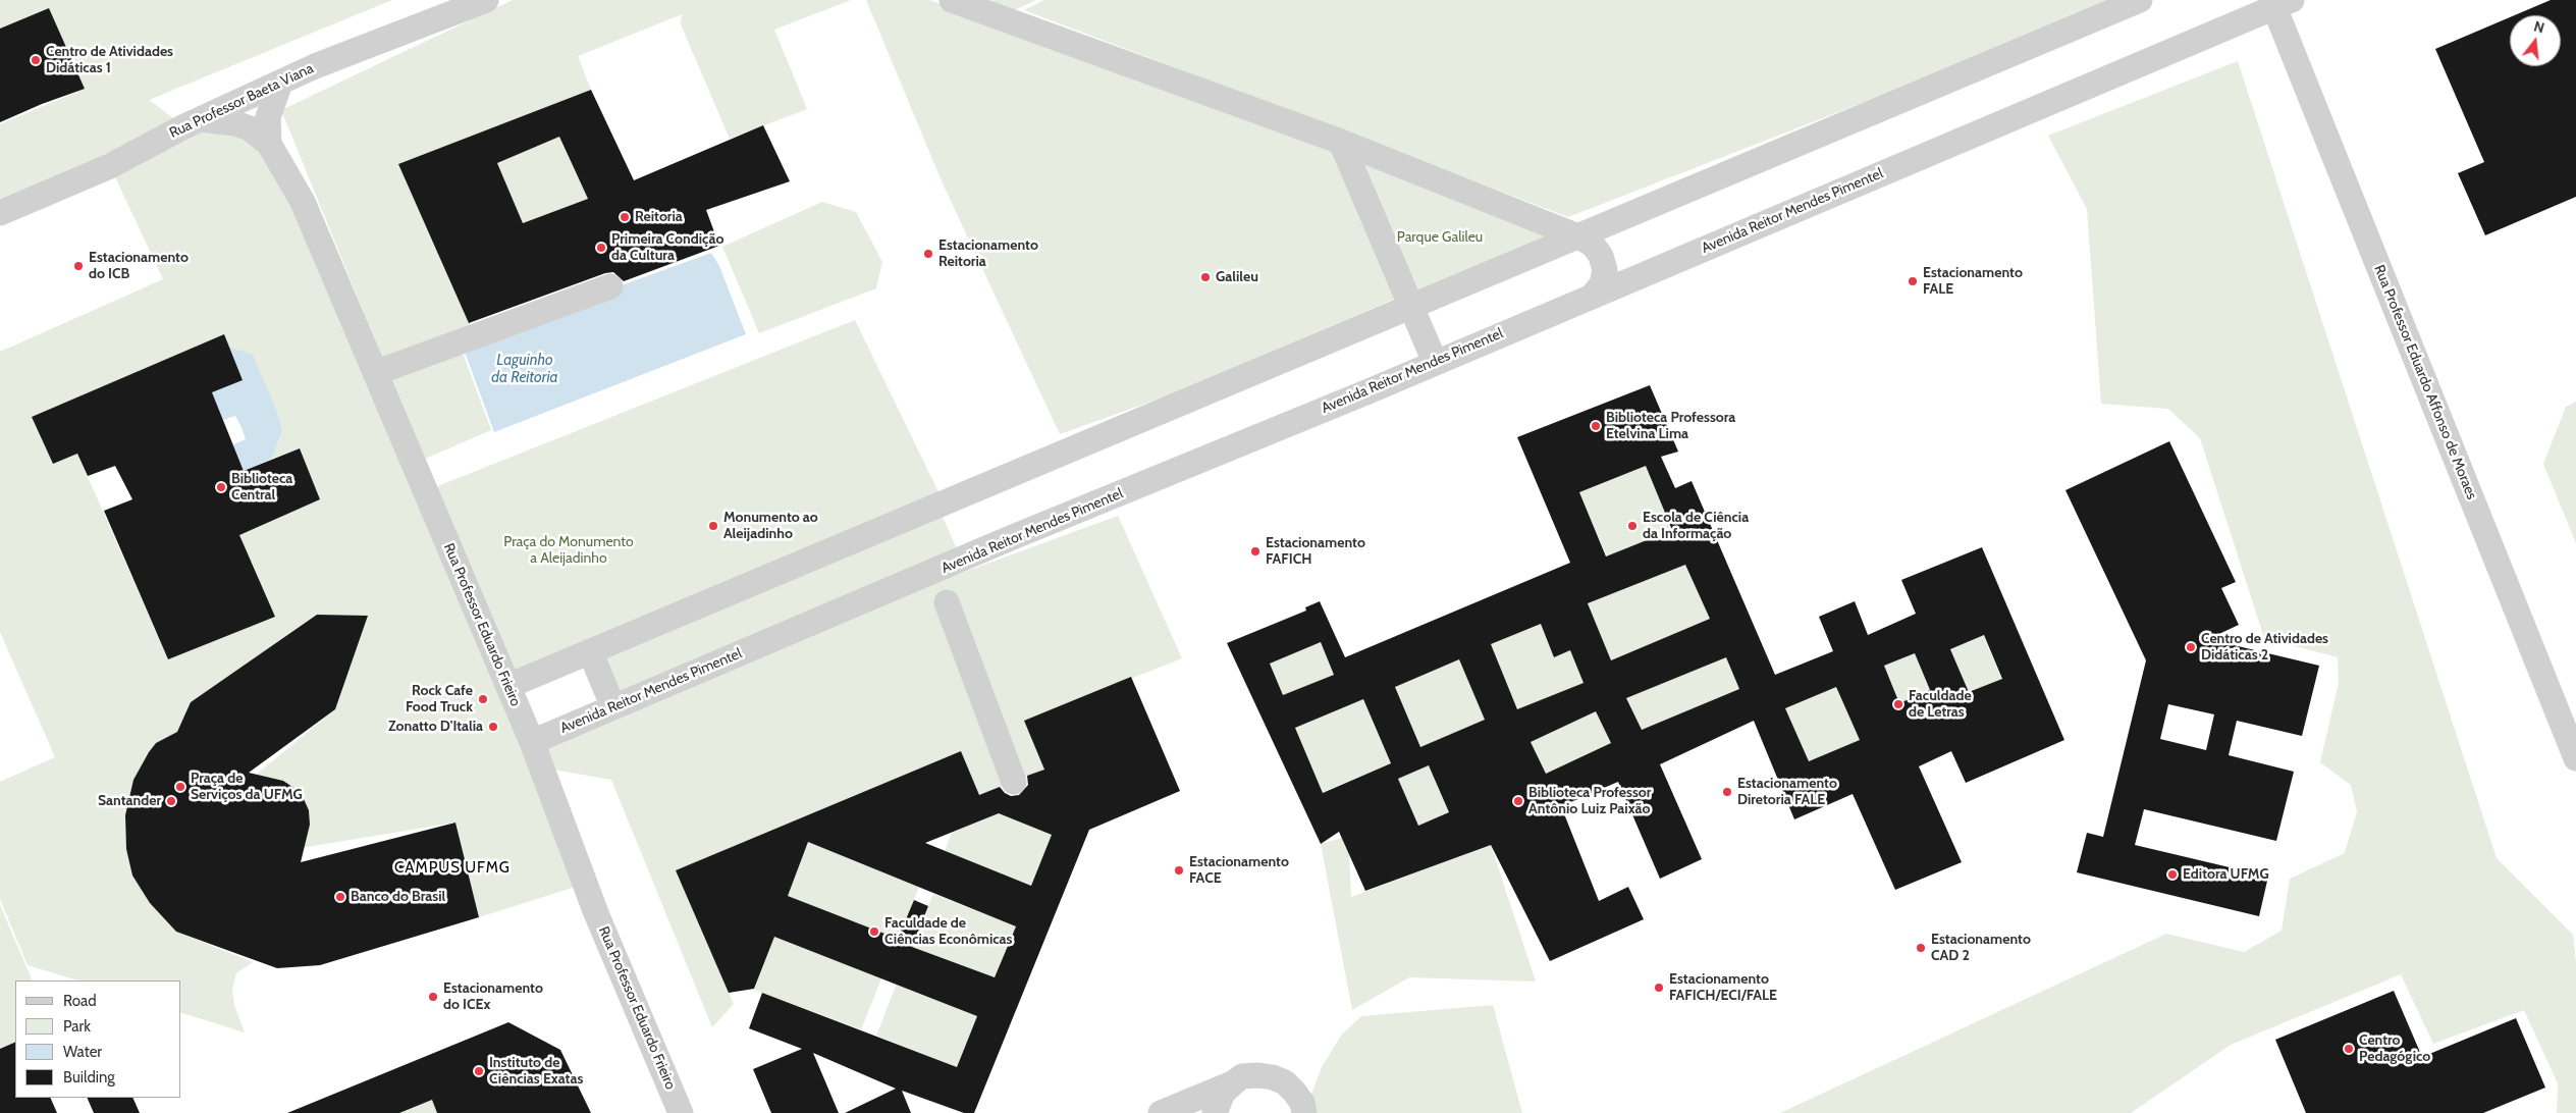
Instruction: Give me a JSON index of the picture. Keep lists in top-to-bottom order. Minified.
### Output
{"streets":{"street":["Rua Professor Baeta Viana","Avenida Reitor Mendes Pimentel","Rua Professor Eduardo Affonso de Moraes","Rua Professor Eduardo Frieiro"]},"crossings":[["Rua Professor Baeta Viana","Rua Professor Eduardo Frieiro"],["Avenida Reitor Mendes Pimentel","Rua Professor Eduardo Affonso de Moraes"],["Avenida Reitor Mendes Pimentel","Rua Professor Eduardo Frieiro"]],"districts":["CAMPUS UFMG"],"water":["Laguinho da Reitoria"],"parks":["Parque Galileu","Praça do Monumento a Aleijadinho"],"places":["Centro de Atividades Didáticas 1","Reitoria","Primeira Condição da Cultura","Estacionamento Reitoria","Estacionamento do ICB","Galileu","Estacionamento FALE","Biblioteca Professora Etelvina Lima","Biblioteca Central","Monumento ao Aleijadinho","Escola de Ciência da Informação","Estacionamento FAFICH","Centro de Atividades Didáticas 2","Rock Cafe Food Truck","Faculdade de Letras","Zonatto D'Italia","Praça de Serviços da UFMG","Estacionamento Diretoria FALE","Santander","Biblioteca Professor Antônio Luiz Paixão","Estacionamento FACE","Editora UFMG","Banco do Brasil","Faculdade de Ciências Econômicas","Estacionamento CAD 2","Estacionamento FAFICH/ECI/FALE","Estacionamento do ICEx","Centro Pedagógico","Instituto de Ciências Exatas"],"legend":["Road","Park","Water","Building"],"north":"top"}
